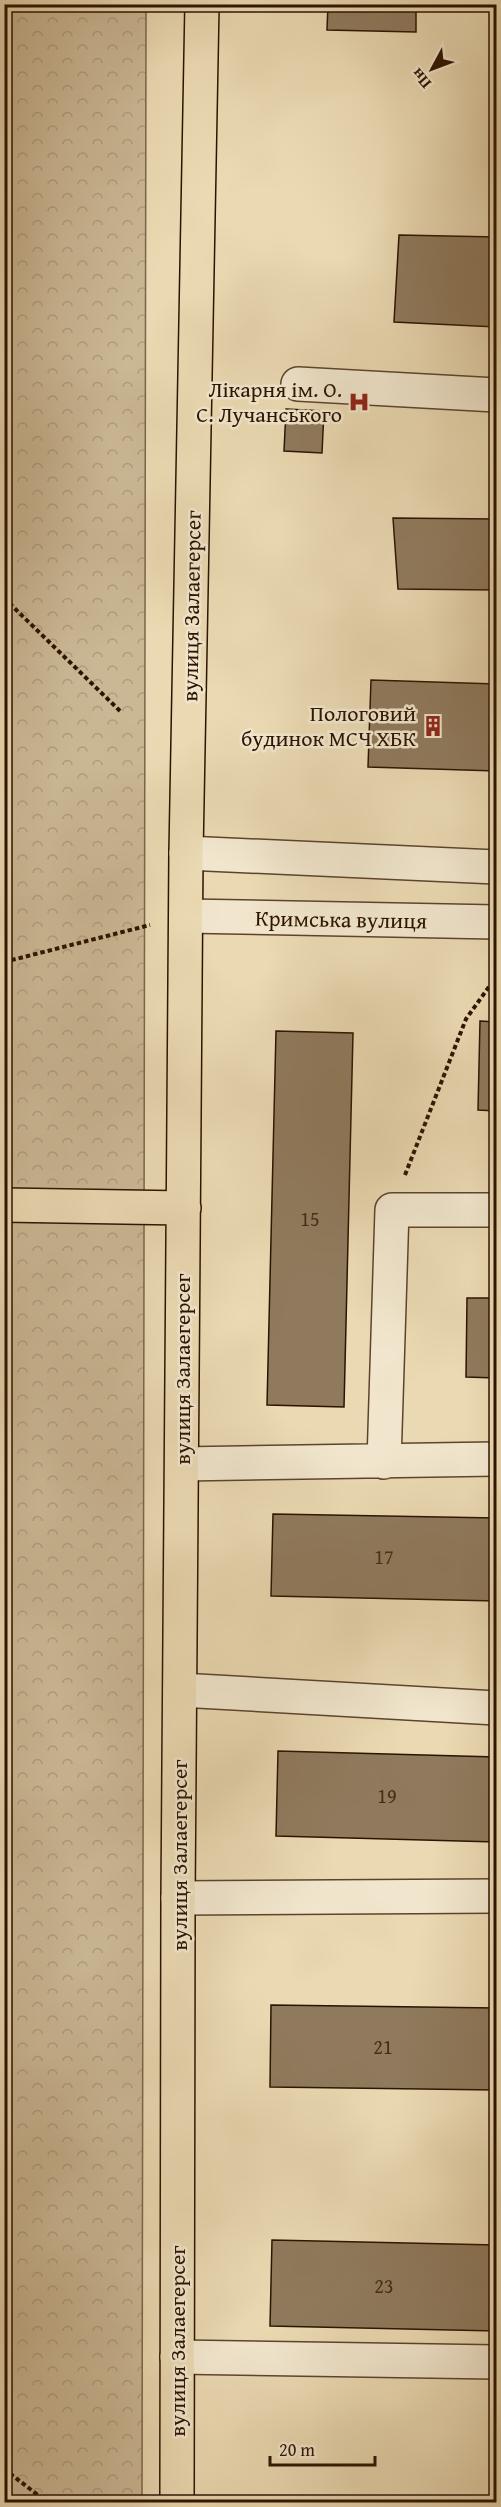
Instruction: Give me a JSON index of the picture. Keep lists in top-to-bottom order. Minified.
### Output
{"streets":{"main road":["вулиця Залаегерсег"],"street":["Кримська вулиця"]},"crossings":[["вулиця Залаегерсег","Кримська вулиця"]],"places":{"hospital":["Лікарня ім. О. С. Лучанського"],"building":["Пологовий будинок МСЧ ХБК"]},"house_numbers":["15","17","19","21","23"],"scale_bar":"20 m","north":"bottom left"}
